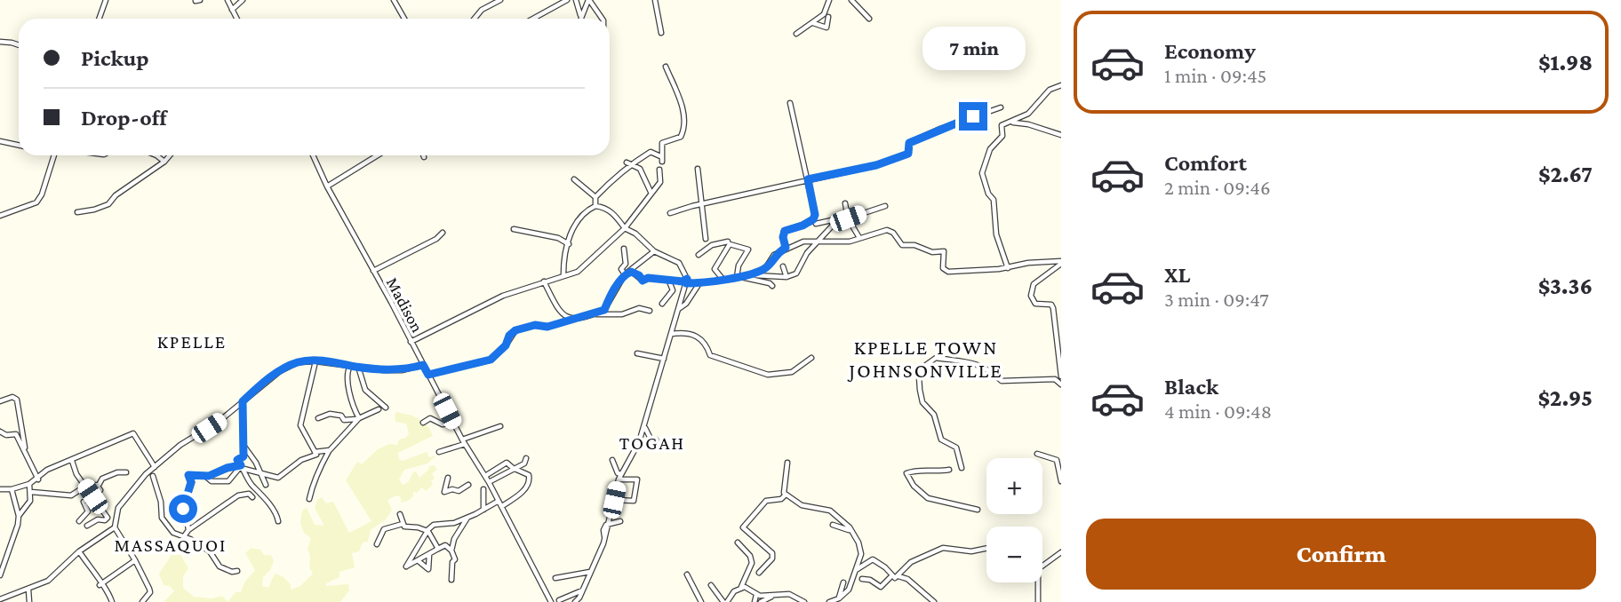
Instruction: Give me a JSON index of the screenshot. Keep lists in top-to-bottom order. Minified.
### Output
{"streets":{"street":["Madison"]},"districts":["KPELLE","KPELLE TOWN JOHNSONVILLE","TOGAH","MASSAQUOI"],"page":{"list":[{"name":"Economy","note":"1 min · 09:45","value":"$1.98"},{"name":"Comfort","note":"2 min · 09:46","value":"$2.67"},{"name":"XL","note":"3 min · 09:47","value":"$3.36"},{"name":"Black","note":"4 min · 09:48","value":"$2.95"}],"banner":["Pickup","Drop-off"],"bubble":"7 min","map_buttons":["+","−"],"buttons":"Confirm"}}
